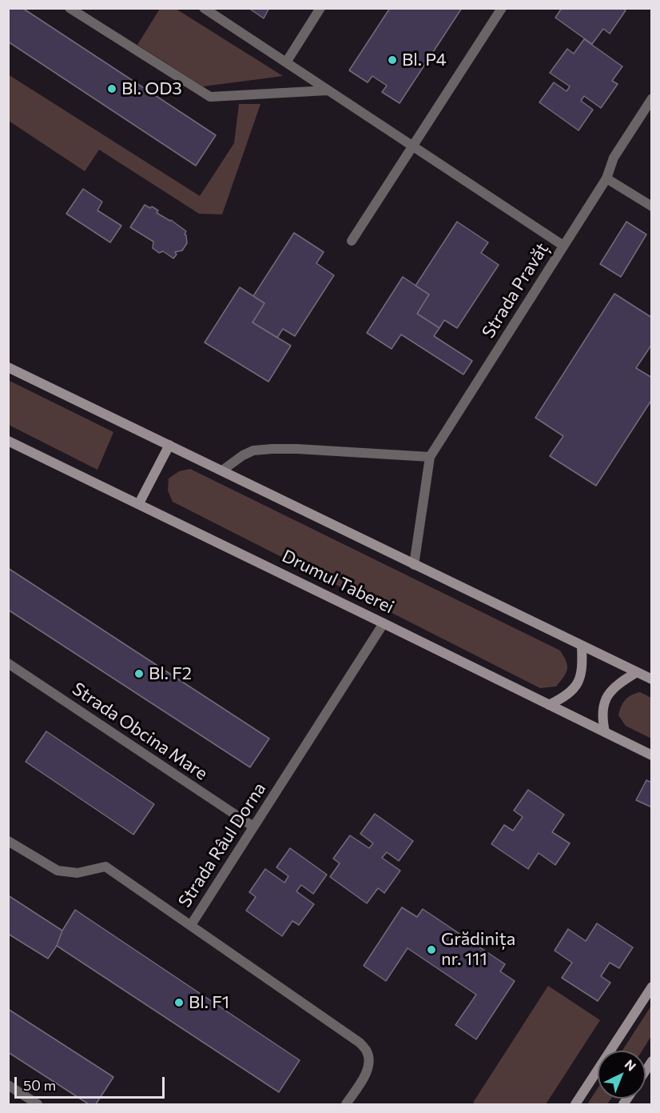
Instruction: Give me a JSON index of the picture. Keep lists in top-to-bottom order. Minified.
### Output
{"streets":{"main road":["Drumul Taberei"],"street":["Strada Pravăț","Strada Obcina Mare","Strada Râul Dorna"]},"crossings":[["Drumul Taberei","Strada Râul Dorna"],["Strada Obcina Mare","Strada Râul Dorna"]],"places":["Bl. P4","Bl. OD3","Bl. F2","Grădinița nr. 111","Bl. F1"],"scale_bar":"50 m","north":"top right"}
